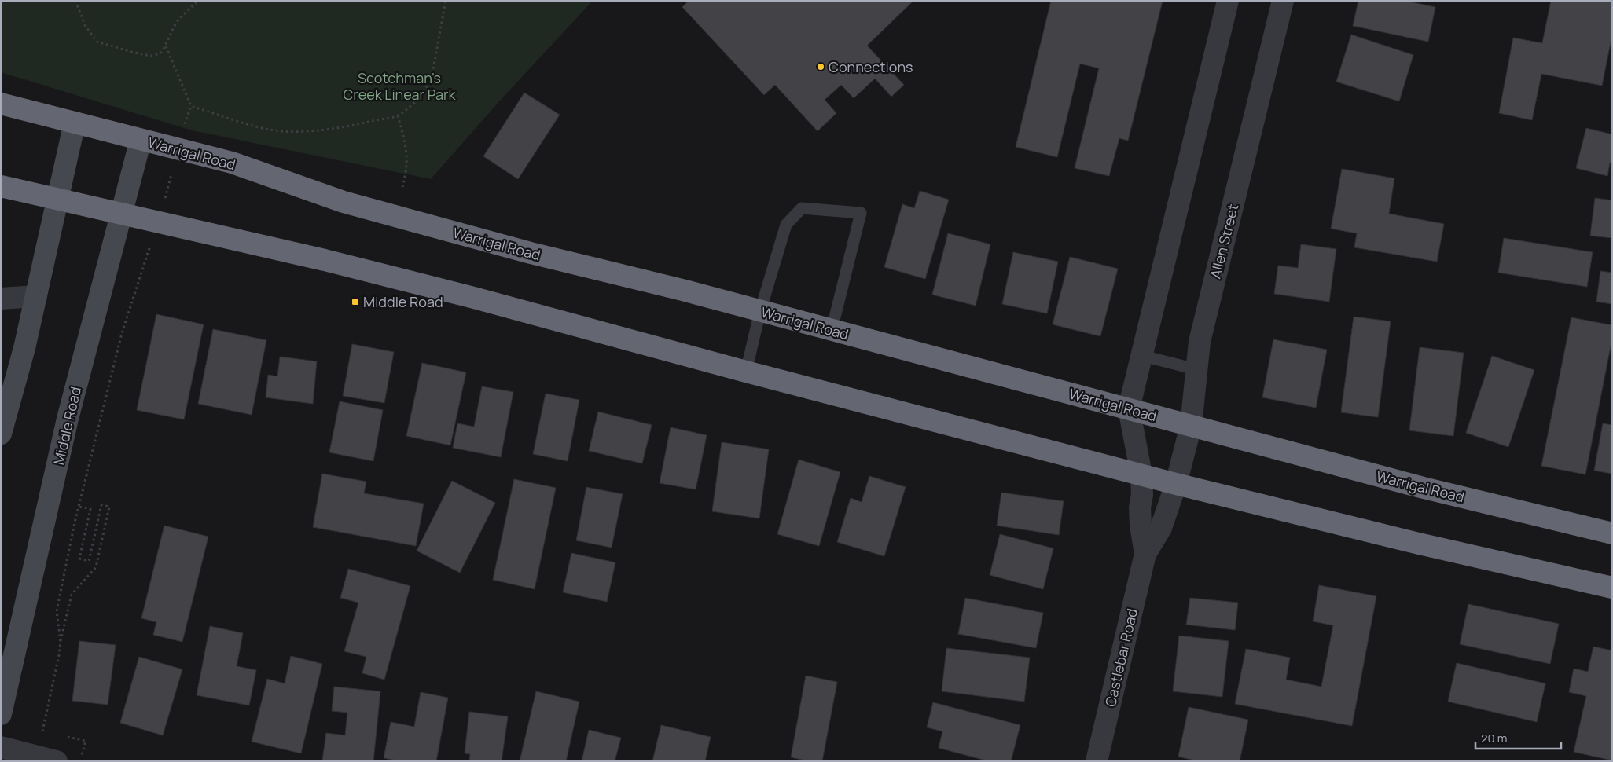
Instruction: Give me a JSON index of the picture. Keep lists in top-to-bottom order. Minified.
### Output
{"streets":{"highway":["Warrigal Road"],"street":["Allen Street","Middle Road","Castlebar Road"]},"crossings":[["Warrigal Road","Allen Street"],["Warrigal Road","Middle Road"],["Allen Street","Castlebar Road"]],"parks":["Scotchman's Creek Linear Park"],"places":{"other":["Connections"],"transit":["Middle Road"]},"scale_bar":"20 m"}
